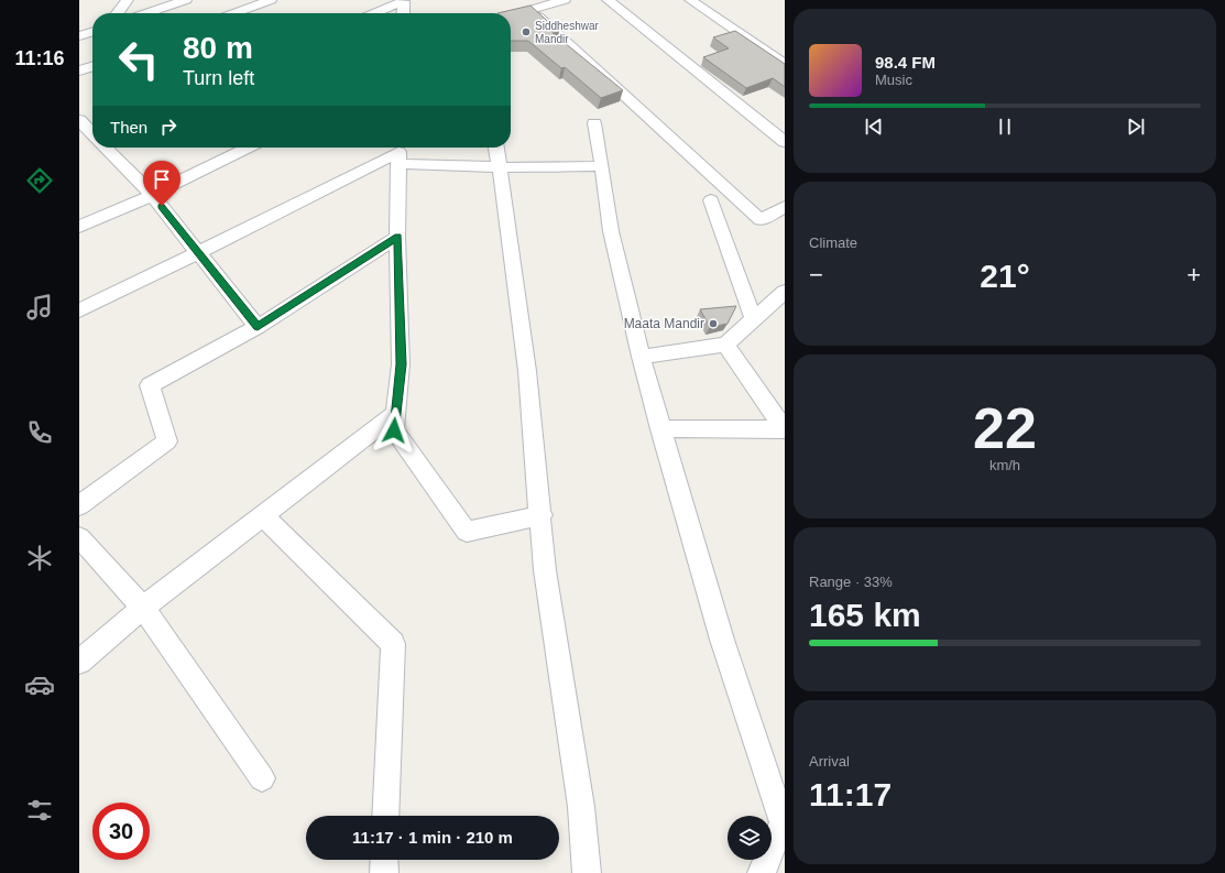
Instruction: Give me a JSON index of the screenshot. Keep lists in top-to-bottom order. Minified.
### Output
{"places":["Siddheshwar Mandir","Maata Mandir"],"page":{"tabs":"11:16","turn":["80 m","Turn left"],"song":["98.4 FM","Music"],"then":"Then","tile":["Climate",["22","km/h"],["Range · 33%","165 km"],["Arrival","11:17"]],"heat":["−","21°","+"],"limit":"30","trip":"11:17 · 1 min · 210 m"}}
